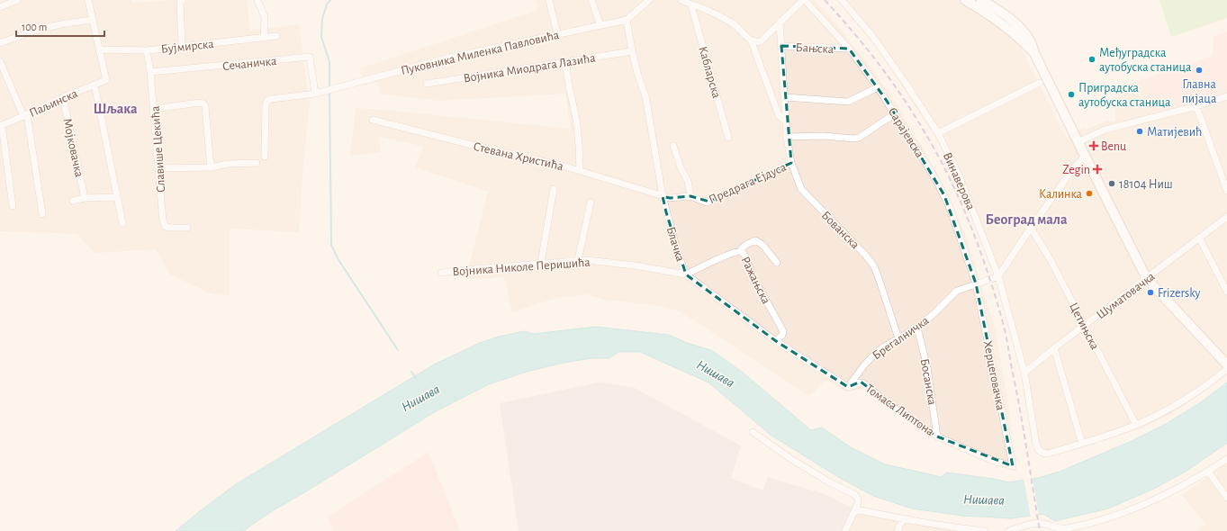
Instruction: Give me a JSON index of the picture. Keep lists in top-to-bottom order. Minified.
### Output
{"streets":{"street":["Бујмирска","Бањска","Пуковника Миленка Павловића","Сечаничка","Војника Миодрага Лазића","Кабларска","Паљинска","Сарајевска","Мојковачка","Славише Цекића","Стевана Христића","Винаверова","Предрага Ејдуса","Бованска","Блачка","Војника Николе Перишића","Ражањска","Шуматовачка","Цетињска","Брегалничка","Херцеговачка","Босанска","Томаса Липтона"]},"crossings":[["Бујмирска","Паљинска"],["Бујмирска","Славише Цекића"],["Бањска","Сарајевска"],["Бањска","Бованска"],["Пуковника Миленка Павловића","Сечаничка"],["Пуковника Миленка Павловића","Блачка"],["Сечаничка","Славише Цекића"],["Војника Миодрага Лазића","Блачка"],["Паљинска","Мојковачка"],["Сарајевска","Брегалничка"],["Сарајевска","Херцеговачка"],["Стевана Христића","Предрага Ејдуса"],["Стевана Христића","Блачка"],["Винаверова","Шуматовачка"],["Винаверова","Брегалничка"],["Предрага Ејдуса","Бованска"],["Предрага Ејдуса","Блачка"],["Бованска","Брегалничка"],["Блачка","Војника Николе Перишића"],["Блачка","Ражањска"],["Блачка","Брегалничка"],["Блачка","Томаса Липтона"],["Војника Николе Перишића","Ражањска"],["Шуматовачка","Цетињска"],["Брегалничка","Херцеговачка"],["Брегалничка","Босанска"],["Брегалничка","Томаса Липтона"],["Херцеговачка","Томаса Липтона"],["Босанска","Томаса Липтона"]],"districts":["Шљака","Београд мала"],"water":["Нишава"],"places":{"other":["Међуградска аутобуска станица","Главна пијаца","Приградска аутобуска станица","Матијевић","18104 Ниш","Калинка","Frizersky"],"health":["Benu","Zegin"]},"scale_bar":"100 m"}
